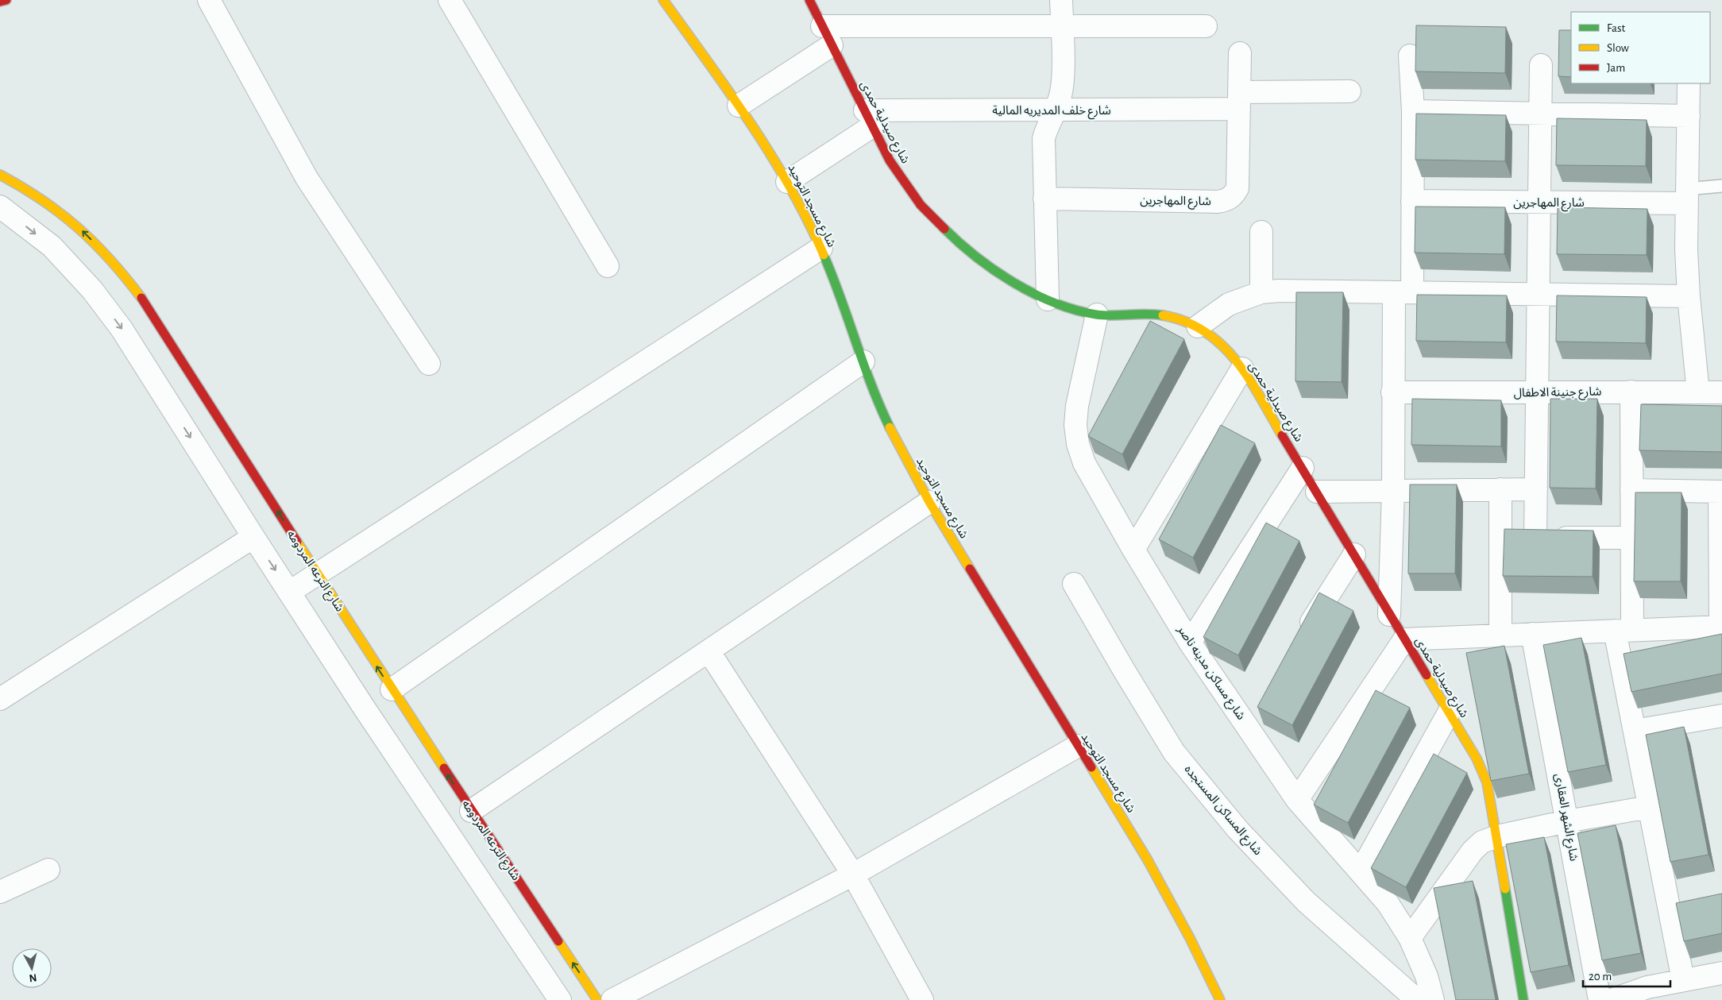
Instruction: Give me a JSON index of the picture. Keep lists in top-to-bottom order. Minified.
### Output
{"streets":{"street":["شارع خلف المديريه المالية","شارع صيدلية حمدى","شارع المهاجرين","شارع مسجد التوحيد","شارع جنينة الاطفال","شارع الترعه المردومه","شارع مساكن مدينه ناصر","شارع المساكن المستجده","شارع الشهر العقارى"]},"crossings":[["شارع خلف المديريه المالية","شارع صيدلية حمدى"],["شارع خلف المديريه المالية","شارع المهاجرين"],["شارع صيدلية حمدى","شارع مساكن مدينه ناصر"]],"legend":["Fast","Slow","Jam"],"scale_bar":"20 m","north":"bottom"}
